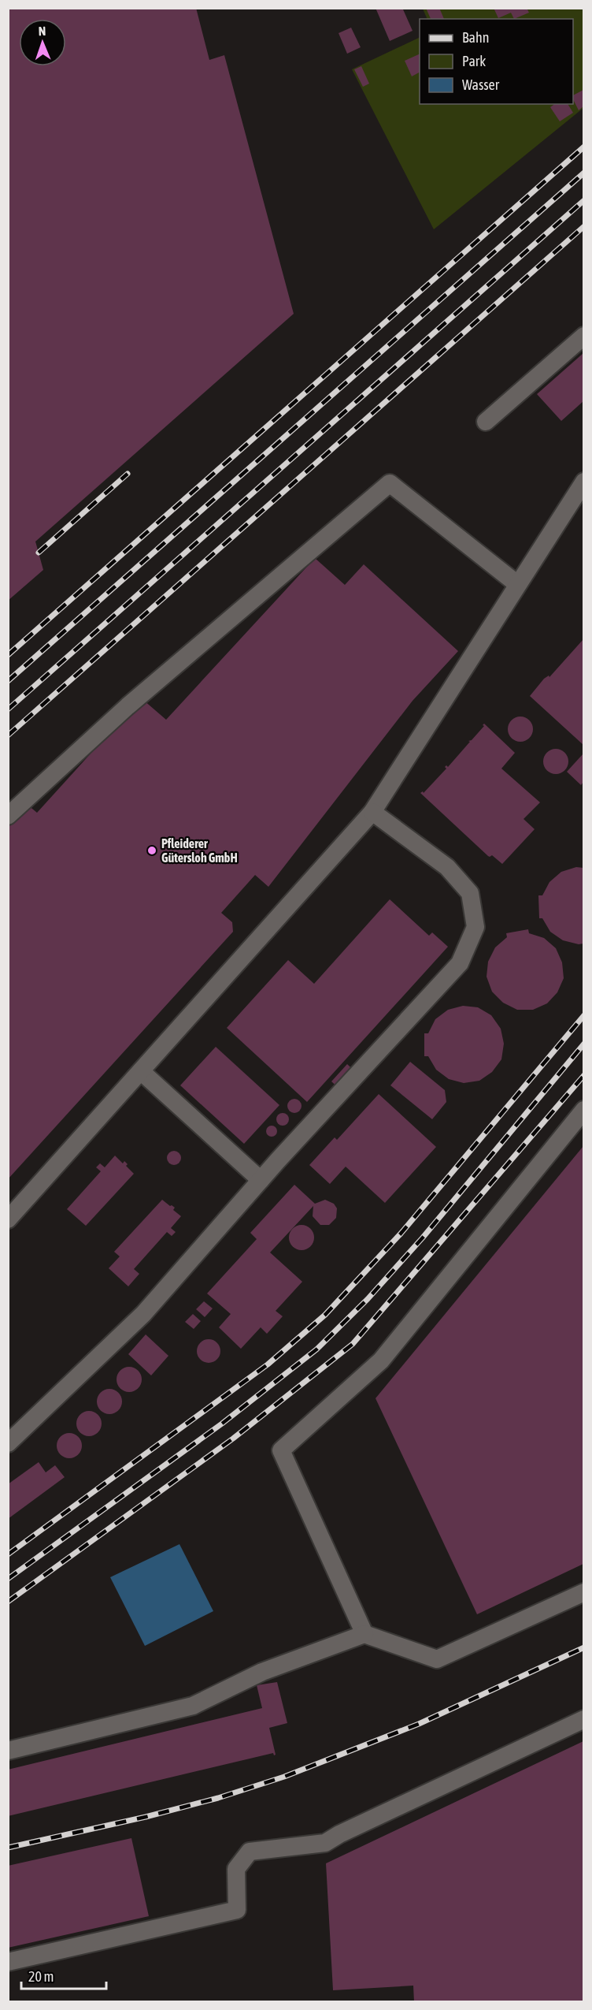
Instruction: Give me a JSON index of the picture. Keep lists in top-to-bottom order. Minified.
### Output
{"places":["Pfleiderer Gütersloh GmbH"],"legend":["Bahn","Park","Wasser"],"scale_bar":"20 m","north":"top"}
